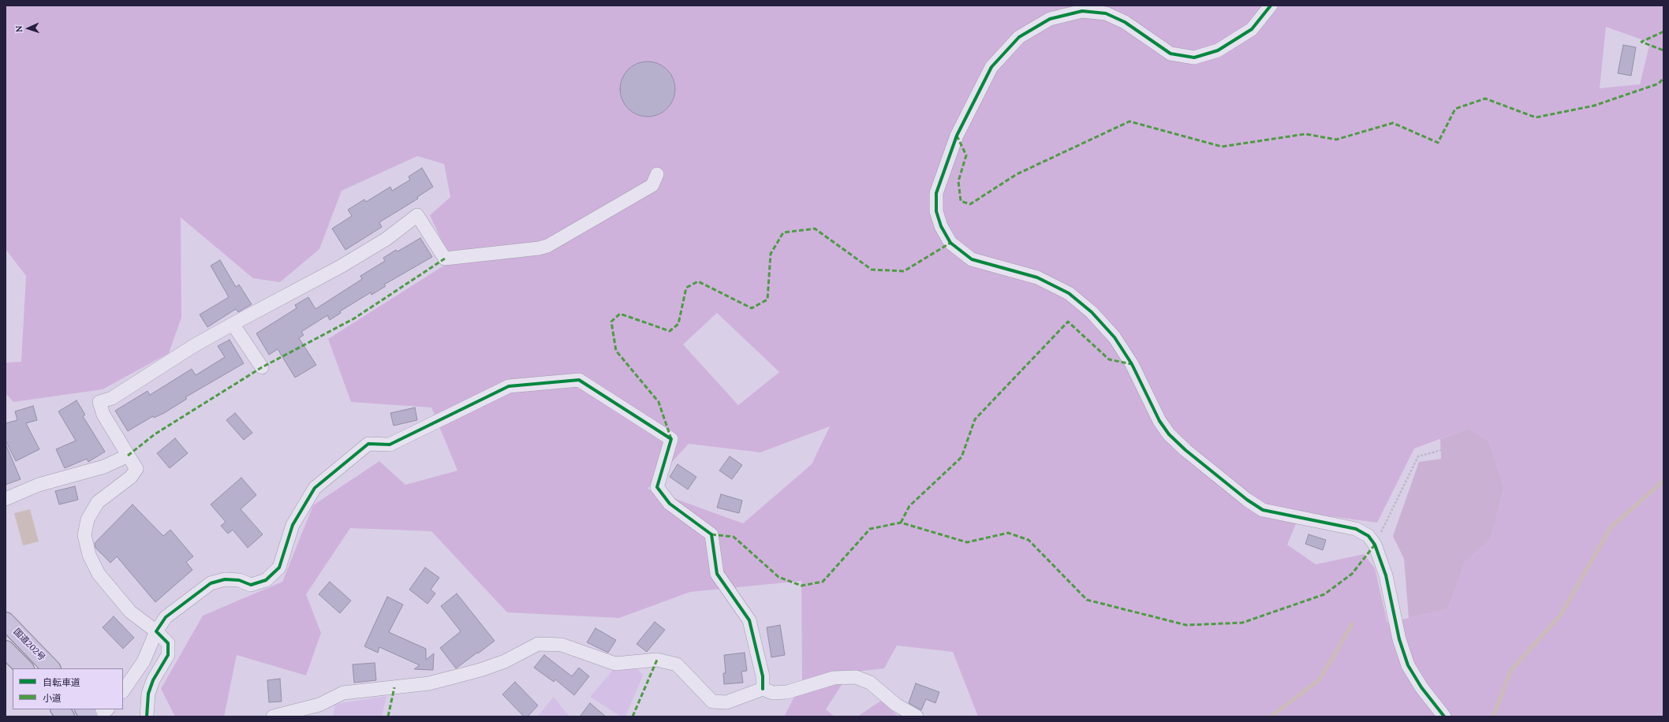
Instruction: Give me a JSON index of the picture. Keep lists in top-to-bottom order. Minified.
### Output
{"streets":{"highway":["国道202号"]},"legend":["自転車道","小道"],"north":"left"}
